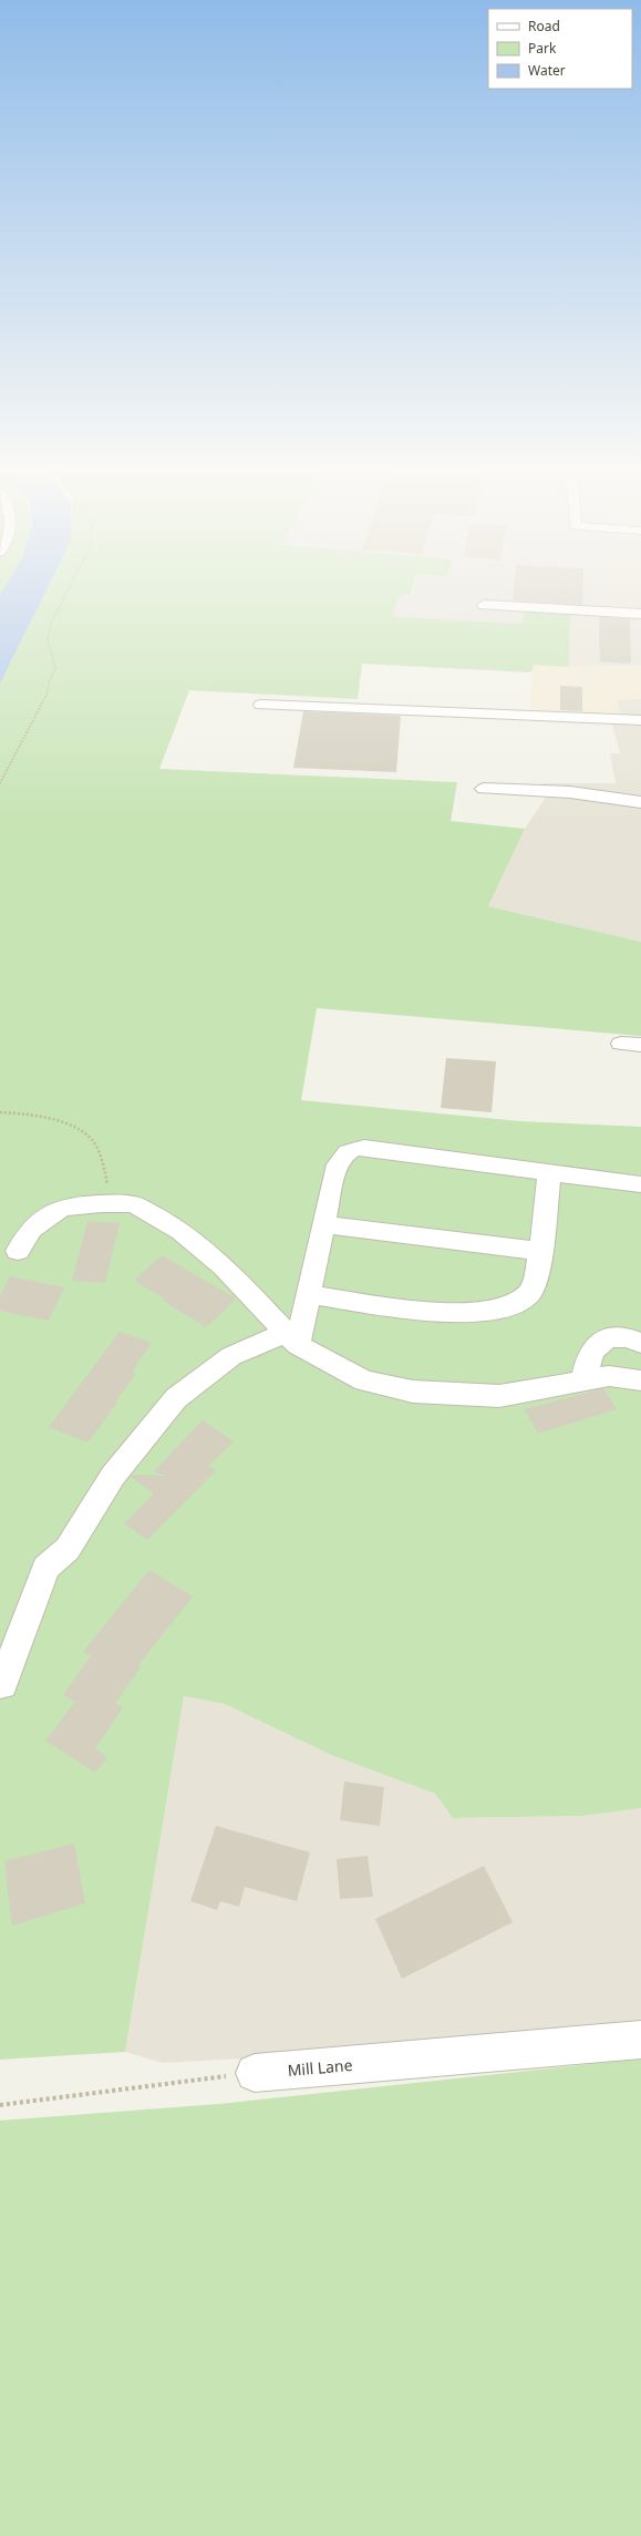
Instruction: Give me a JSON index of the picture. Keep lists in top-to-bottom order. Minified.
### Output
{"streets":{"street":["Mill Lane"]},"legend":["Road","Park","Water"]}
